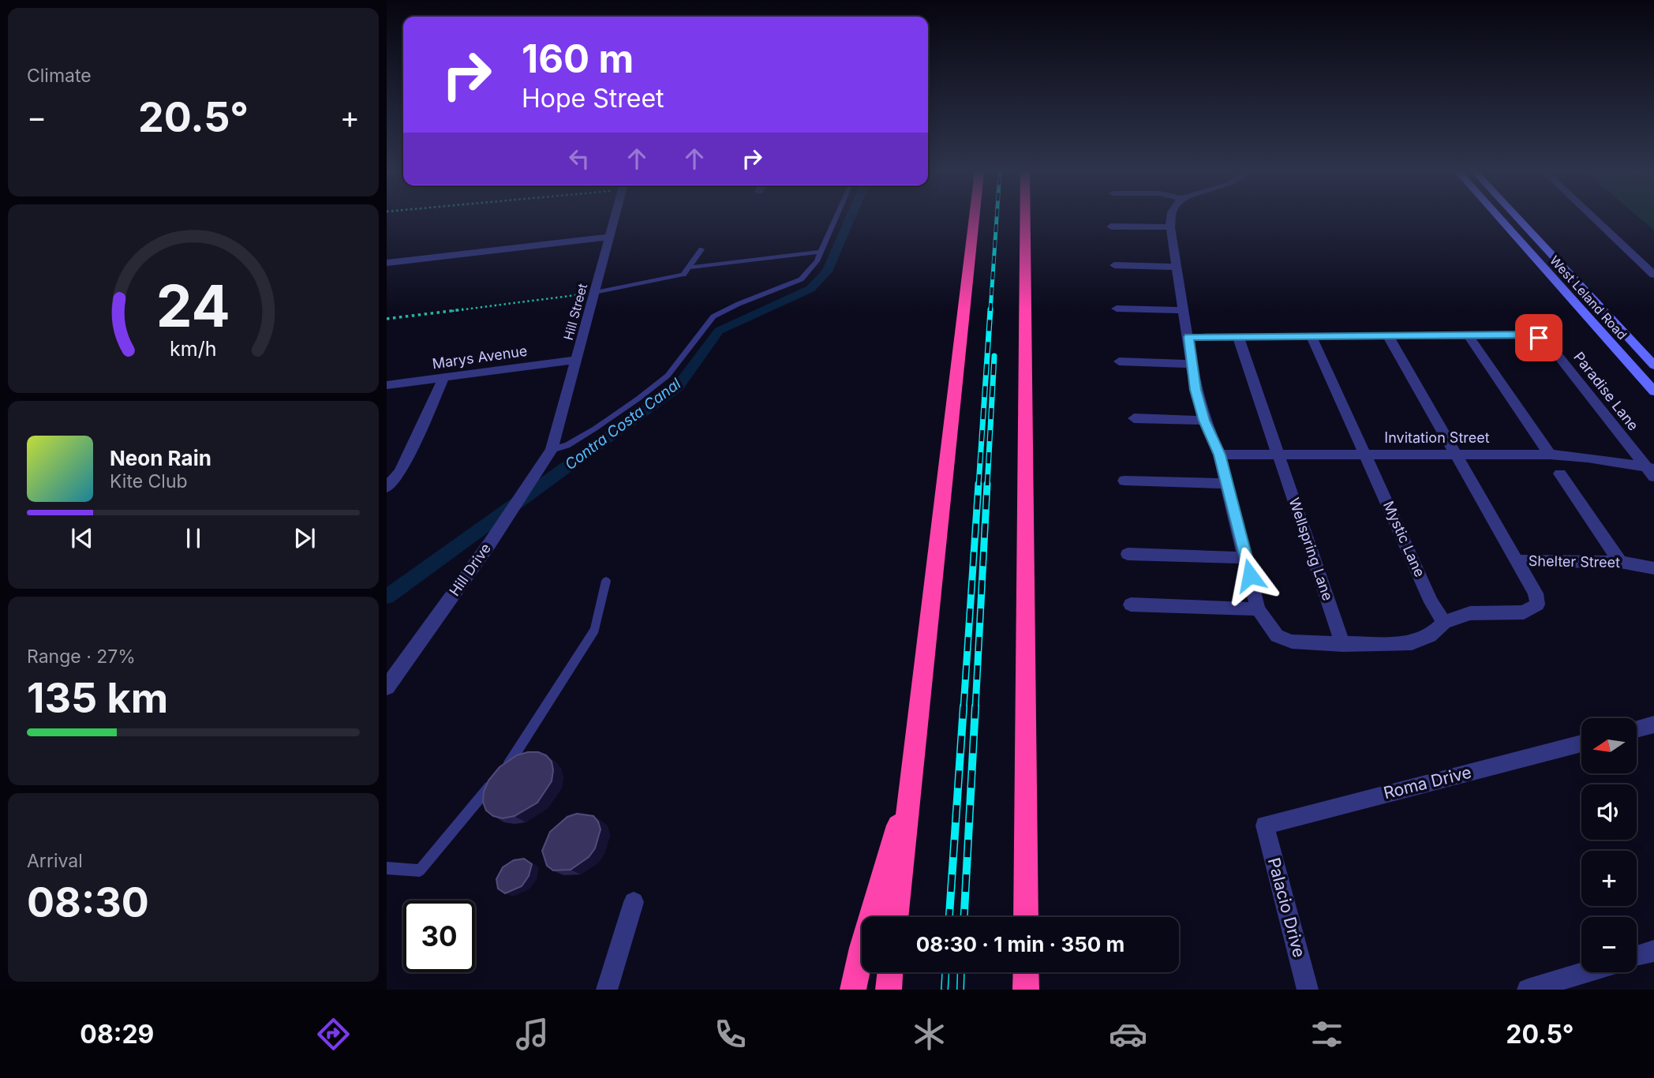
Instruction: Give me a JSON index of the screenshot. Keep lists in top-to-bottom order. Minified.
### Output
{"streets":{"main road":["West Leland Road"],"street":["Hill Street","Marys Avenue","Paradise Lane","Invitation Street","Mystic Lane","Wellspring Lane","Shelter Street","Hill Drive","Roma Drive","Palacio Drive"]},"crossings":[["Hill Street","Marys Avenue"],["Hill Street","Hill Drive"],["Paradise Lane","Invitation Street"],["Invitation Street","Mystic Lane"],["Invitation Street","Wellspring Lane"],["Mystic Lane","Shelter Street"],["Wellspring Lane","Shelter Street"],["Roma Drive","Palacio Drive"]],"water":["Contra Costa Canal"],"north":"left","page":{"tile":["Climate",["Range · 27%","135 km"],["Arrival","08:30"]],"turn":["160 m","Hope Street"],"heat":["−","20.5°","+"],"song":["Neon Rain","Kite Club"],"map_buttons":["+","−"],"limit":"30","trip":"08:30 · 1 min · 350 m","tabs":["08:29","20.5°"],"gauge":["24","km/h"]}}
